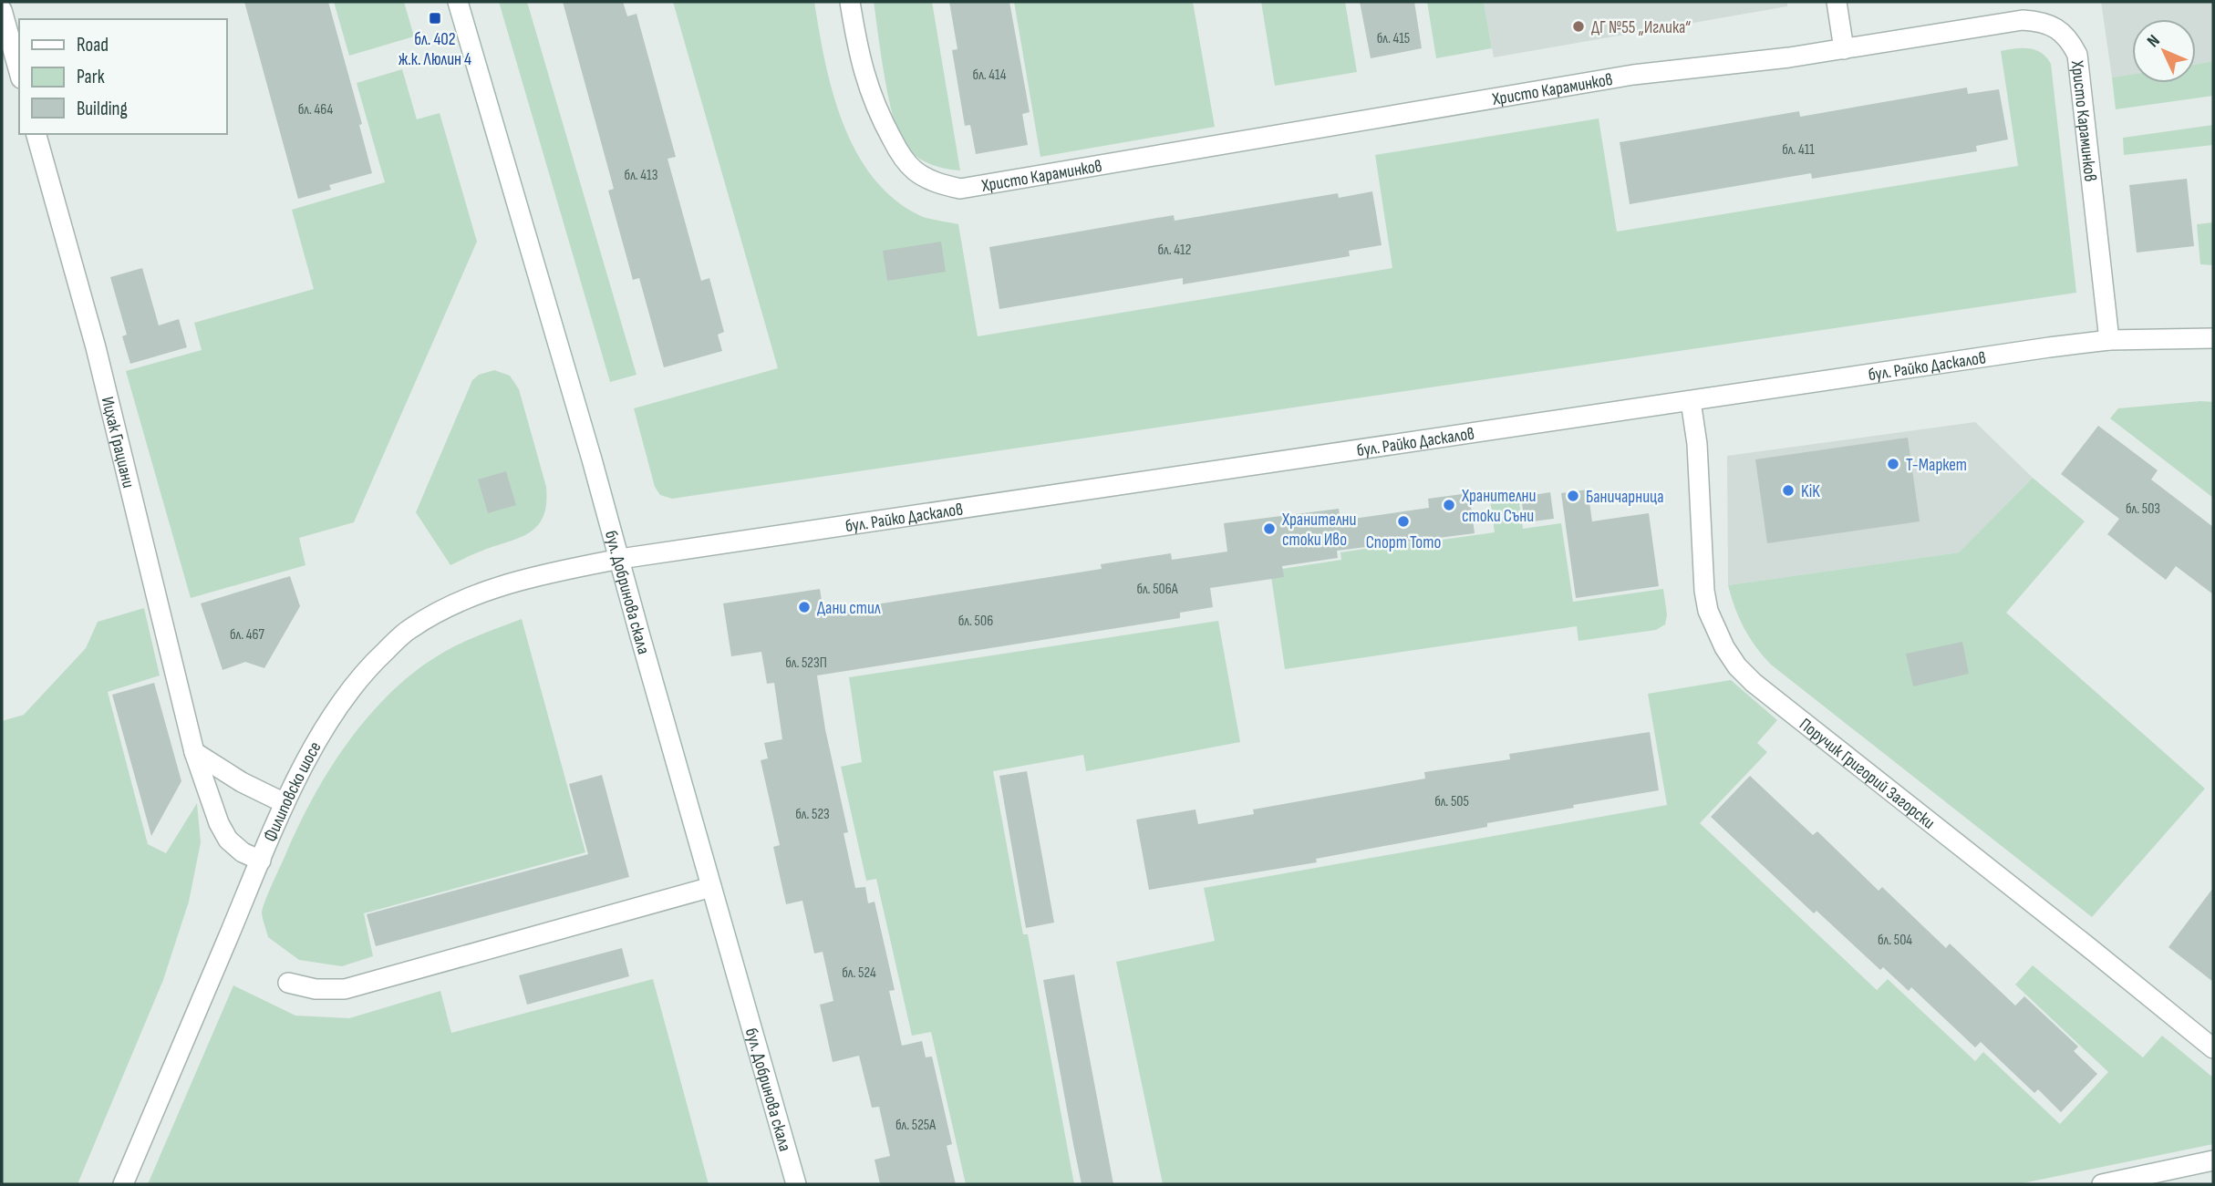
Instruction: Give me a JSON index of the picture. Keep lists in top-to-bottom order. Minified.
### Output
{"streets":{"street":["Христо Караминков","бул. Райко Даскалов","Ицхак Грациани","бул. Добринова скала","Поручик Григорий Загорски","Филиповско шосе"]},"crossings":[["Христо Караминков","бул. Райко Даскалов"],["бул. Райко Даскалов","бул. Добринова скала"],["бул. Райко Даскалов","Поручик Григорий Загорски"],["бул. Райко Даскалов","Филиповско шосе"],["Ицхак Грациани","Филиповско шосе"],["бул. Добринова скала","Филиповско шосе"]],"places":{"transit":["бл. 402 ж.к. Люлин 4"],"other":["ДГ №55 „Иглика“","Т-Маркет","KiK","Баничарница","Хранителни стоки Съни","Спорт Тото","Хранителни стоки Иво","Дани стил"]},"house_numbers":["бл. 415","бл. 414","бл. 464","бл. 411","бл. 413","бл. 412","бл. 503","бл. 506А","бл. 506","бл. 467","бл. 523П","бл. 505","бл. 523","бл. 504","бл. 524","бл. 525А"],"legend":["Road","Park","Building"],"north":"top left"}
